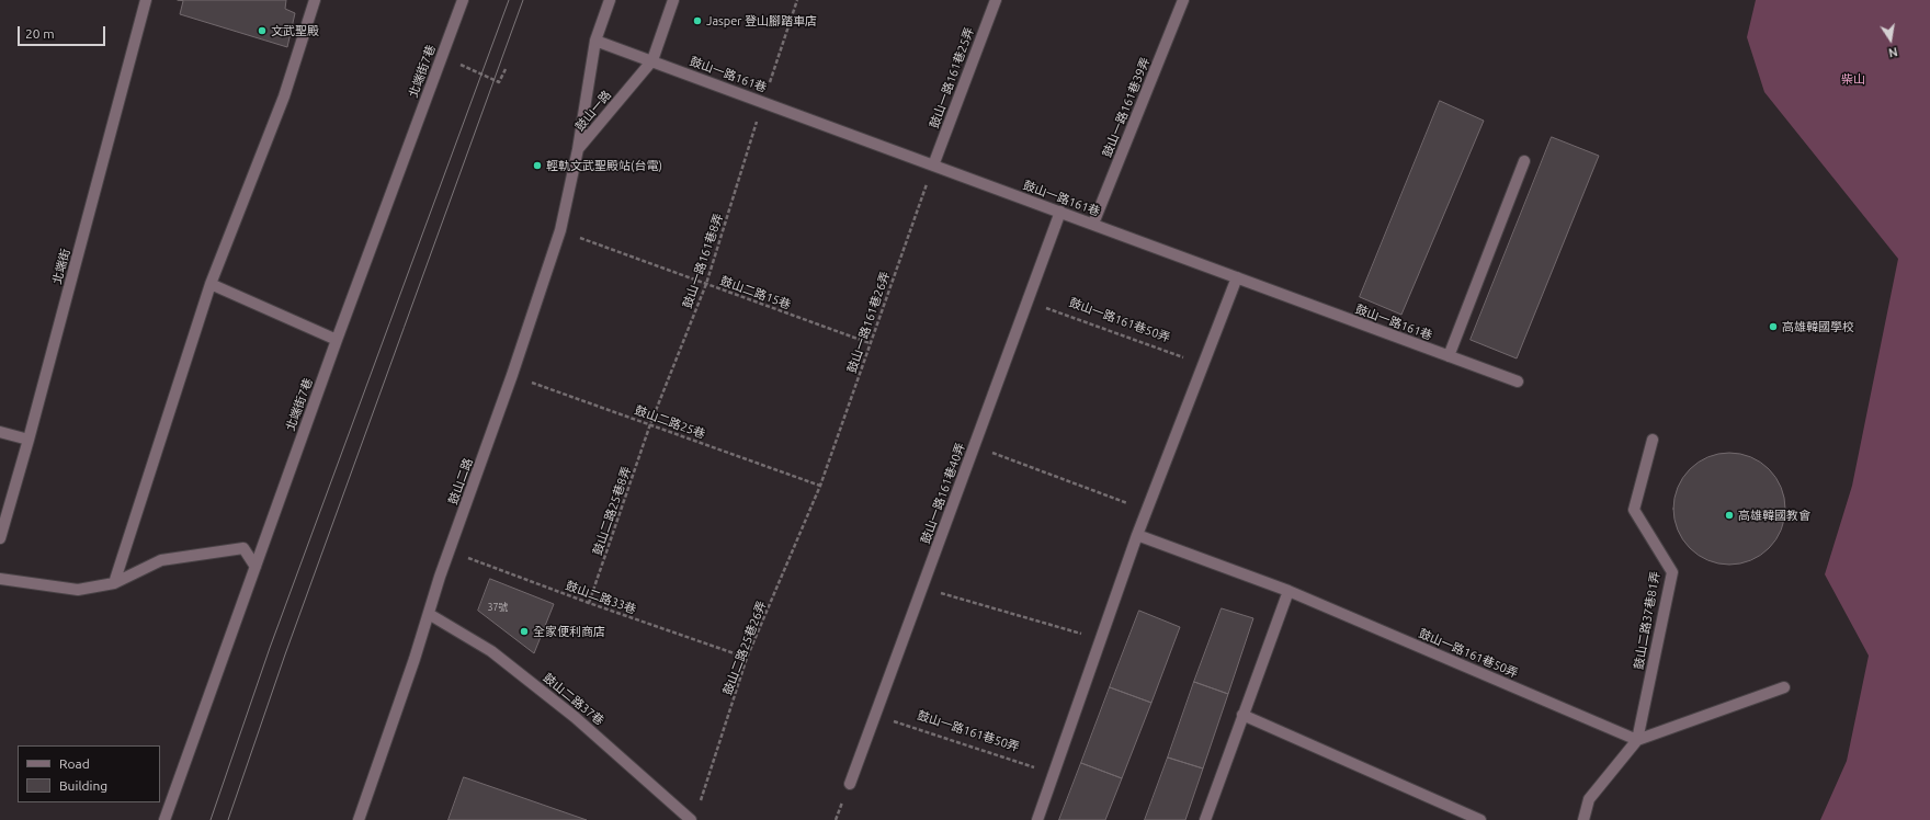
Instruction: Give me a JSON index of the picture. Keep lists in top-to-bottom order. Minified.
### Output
{"streets":{"street":["北端街7巷","鼓山一路161巷","鼓山一路161巷25弄","鼓山一路161巷39弄","鼓山一路","北端街","鼓山一路161巷50弄","鼓山二路","鼓山一路161巷40弄","鼓山二路37巷81弄","鼓山二路37巷"],"path":["鼓山一路161巷8弄","鼓山二路15巷","鼓山一路161巷26弄","鼓山二路25巷","鼓山二路25巷8弄","鼓山二路33巷","鼓山二路25巷26弄"]},"crossings":[["鼓山一路161巷","鼓山一路161巷25弄"],["鼓山一路161巷","鼓山一路161巷39弄"],["鼓山一路161巷","鼓山一路"],["鼓山一路161巷","鼓山一路161巷8弄"],["鼓山一路161巷","鼓山一路161巷26弄"],["鼓山一路161巷","鼓山一路161巷40弄"],["鼓山一路161巷25弄","鼓山一路161巷26弄"],["鼓山一路","鼓山二路"],["鼓山一路161巷8弄","鼓山二路15巷"],["鼓山一路161巷8弄","鼓山二路25巷"],["鼓山一路161巷8弄","鼓山二路25巷8弄"],["鼓山二路15巷","鼓山一路161巷26弄"],["鼓山二路15巷","鼓山二路"],["鼓山一路161巷50弄","鼓山一路161巷40弄"],["鼓山一路161巷50弄","鼓山二路37巷81弄"],["鼓山一路161巷26弄","鼓山二路25巷"],["鼓山一路161巷26弄","鼓山二路25巷26弄"],["鼓山二路25巷","鼓山二路"],["鼓山二路25巷","鼓山二路25巷8弄"],["鼓山二路25巷","鼓山二路25巷26弄"],["鼓山二路","鼓山二路33巷"],["鼓山二路","鼓山二路37巷"],["鼓山二路25巷8弄","鼓山二路33巷"],["鼓山二路33巷","鼓山二路25巷26弄"]],"parks":["柴山"],"places":["Jasper 登山腳踏車店","文武聖殿","輕軌文武聖殿站(台電)","高雄韓國學校","高雄韓國教會","全家便利商店"],"house_numbers":["37號"],"legend":["Road","Building"],"scale_bar":"20 m","north":"bottom"}
